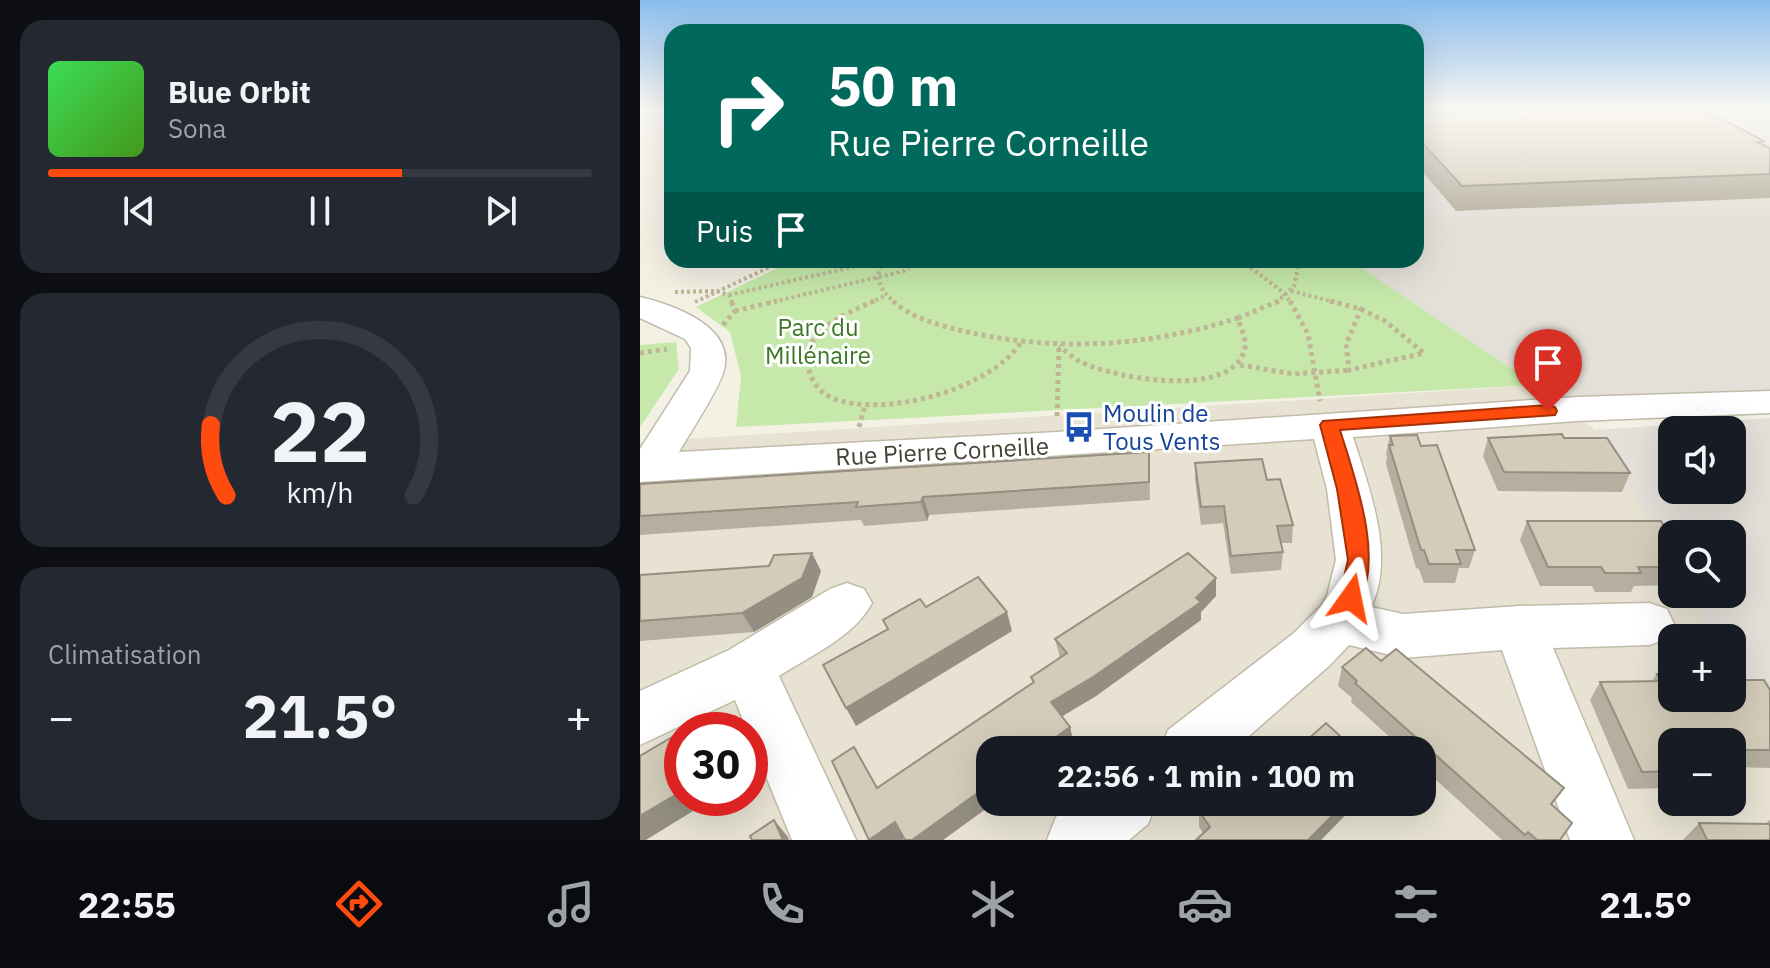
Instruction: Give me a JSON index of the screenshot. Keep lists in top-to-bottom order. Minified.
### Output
{"streets":{"street":["Rue Pierre Corneille"]},"parks":["Parc du Millénaire"],"places":{"bus stop":["Moulin de Tous Vents"]},"page":{"turn":["50 m","Rue Pierre Corneille"],"song":["Blue Orbit","Sona"],"then":"Puis","map_buttons":["+","−"],"tile":"Climatisation","heat":["−","21.5°","+"],"limit":"30","trip":"22:56 · 1 min · 100 m","tabs":["22:55","21.5°"],"gauge":["22","km/h"]}}
